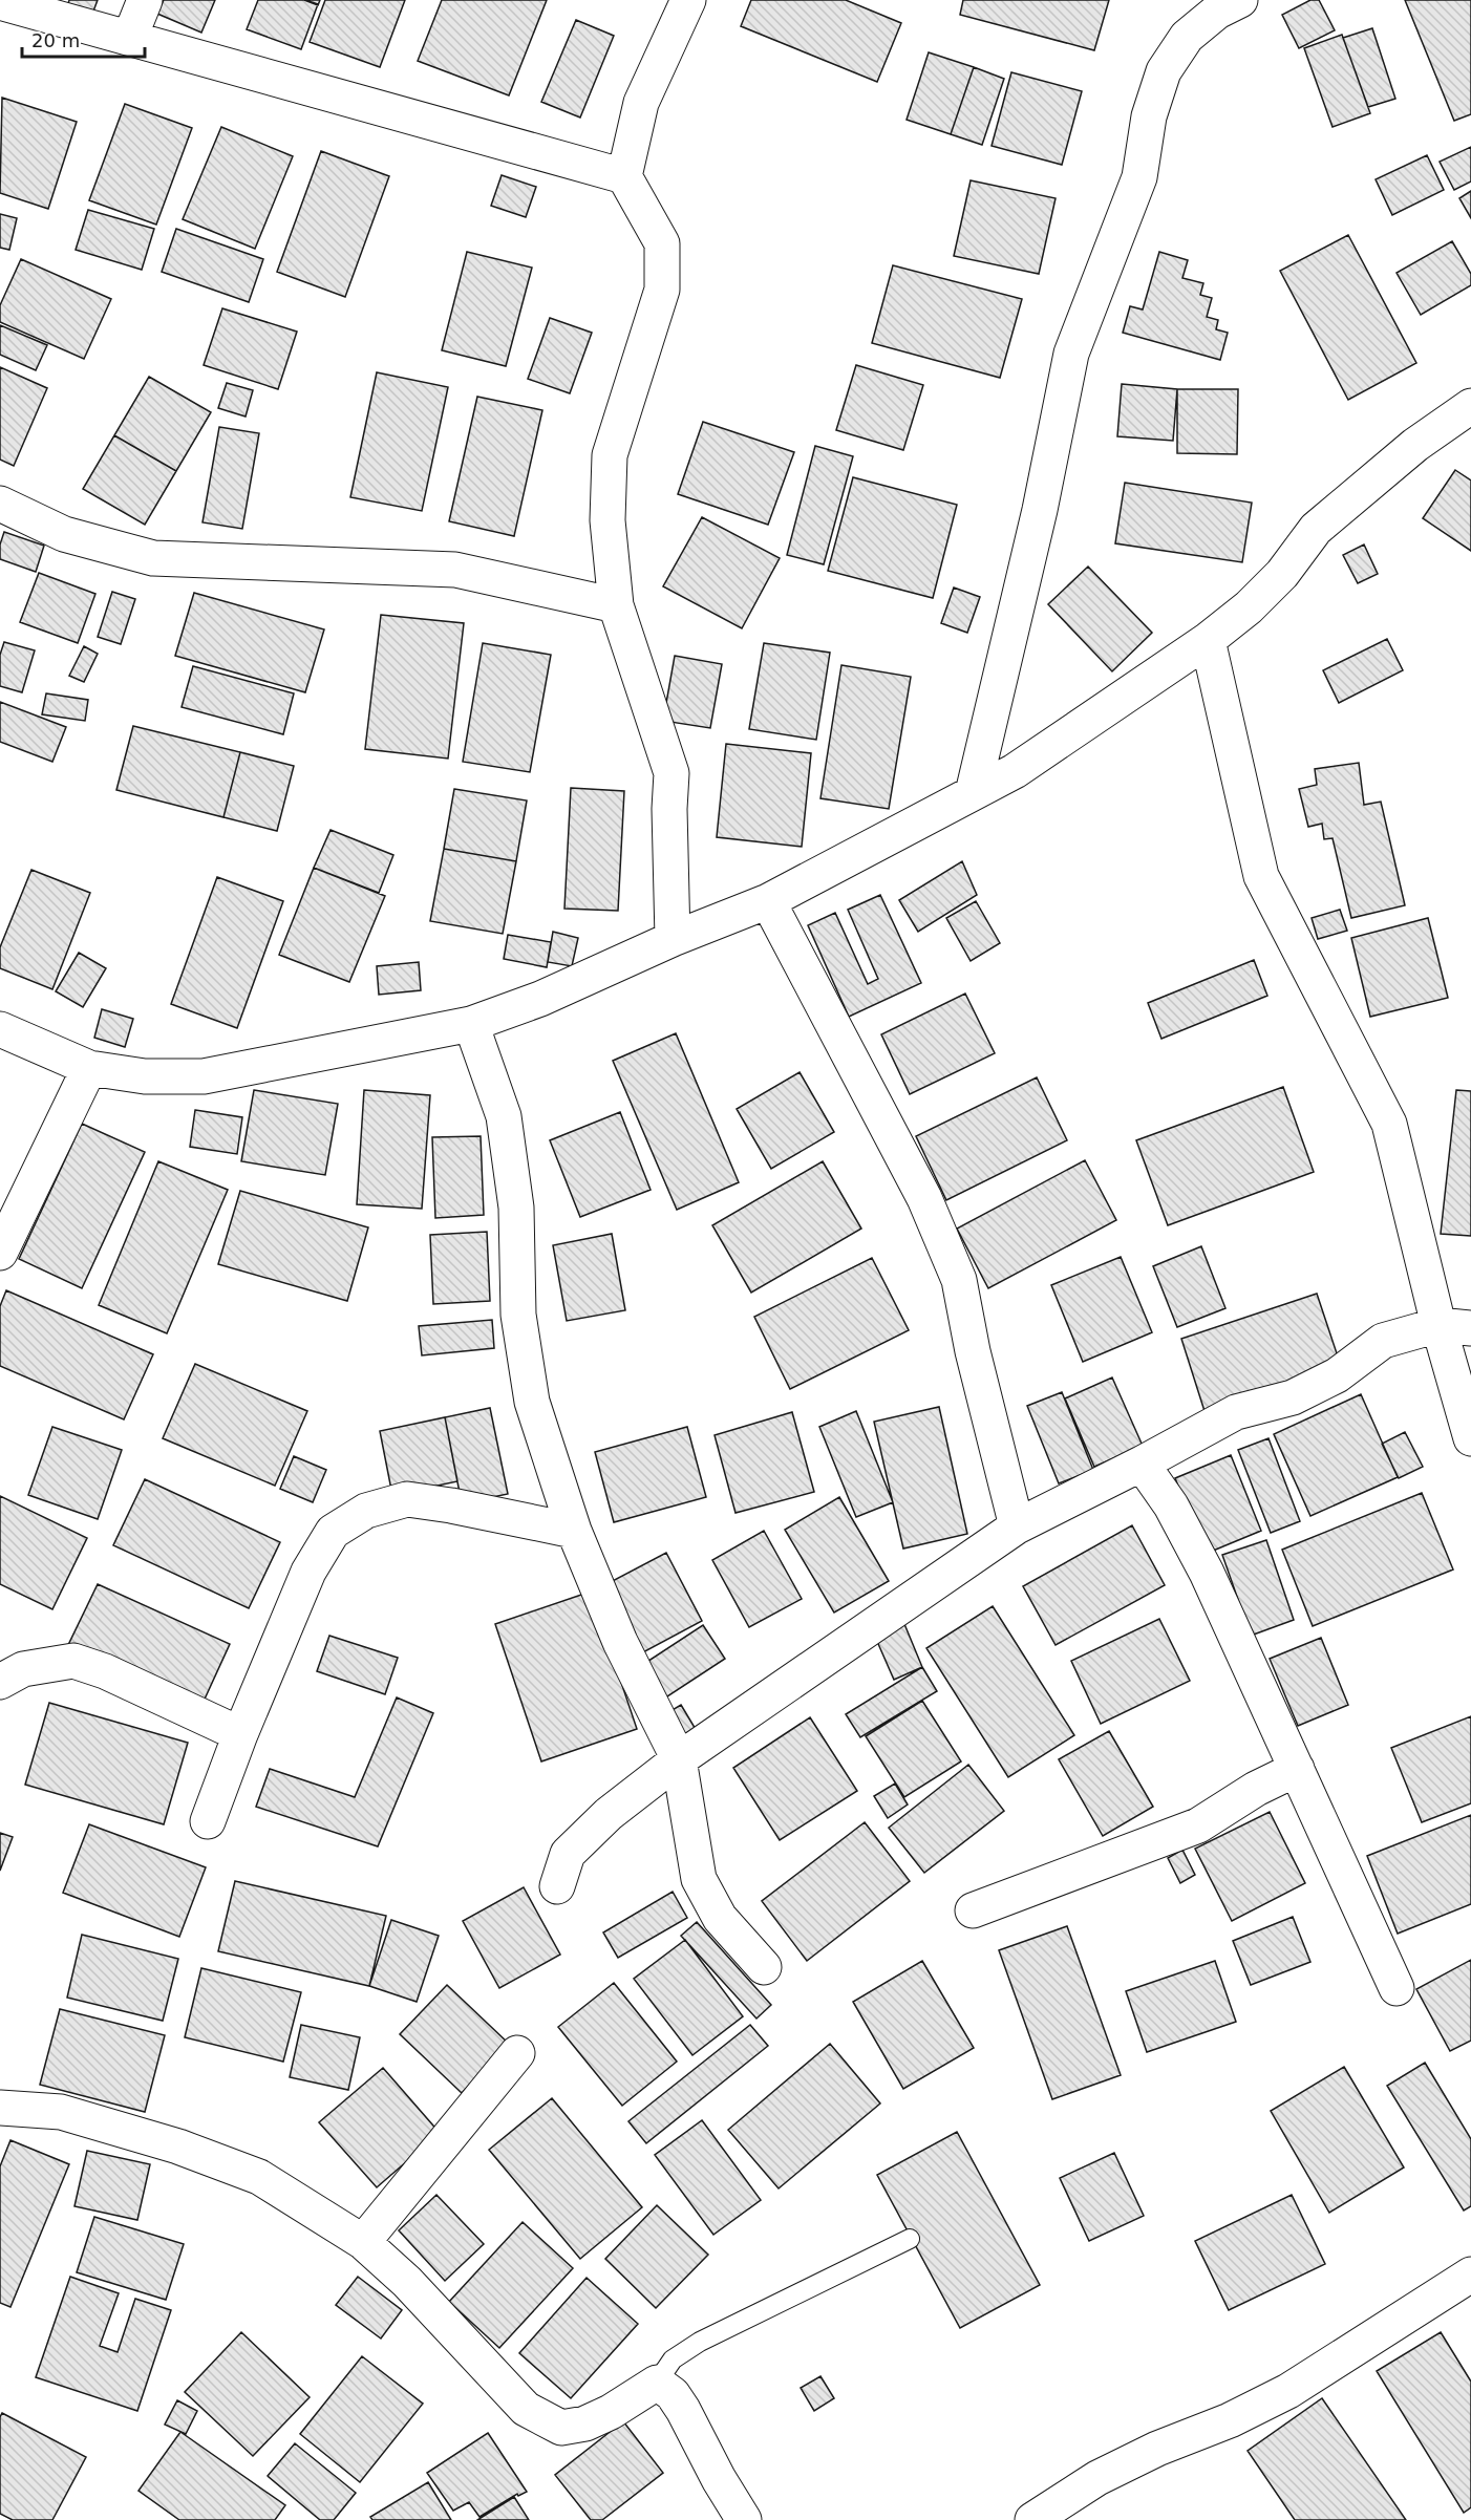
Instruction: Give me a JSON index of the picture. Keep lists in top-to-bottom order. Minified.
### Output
{"scale_bar":"20 m"}
